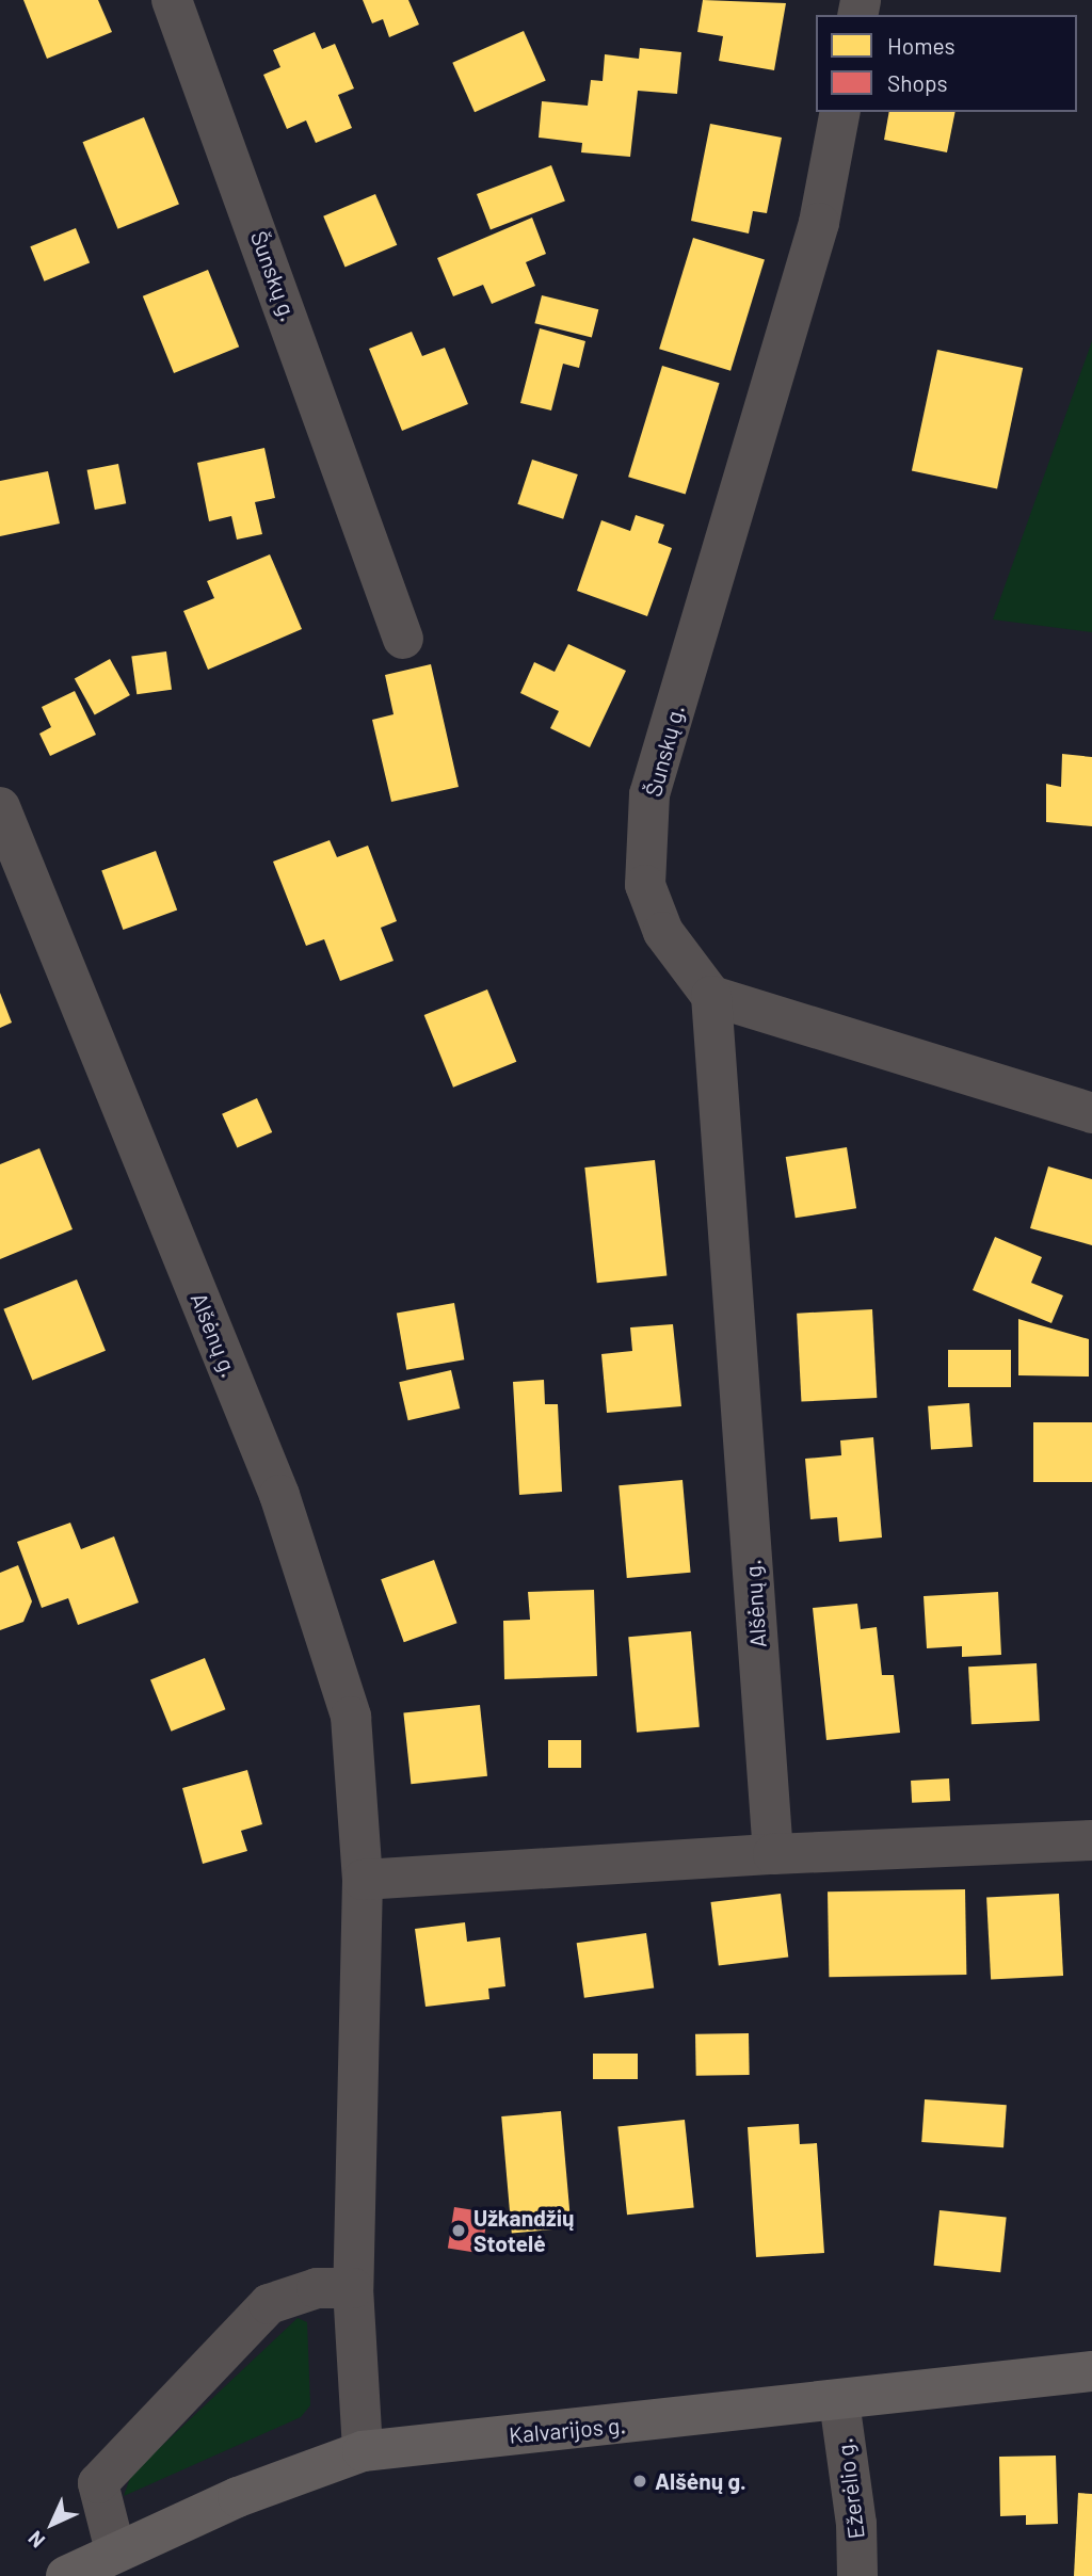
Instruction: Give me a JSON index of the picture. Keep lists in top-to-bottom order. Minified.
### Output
{"streets":{"main road":["Kalvarijos g."],"street":["Šunskų g.","Alšėnų g.","Ežerėlio g."]},"crossings":[["Šunskų g.","Alšėnų g."],["Alšėnų g.","Kalvarijos g."],["Kalvarijos g.","Ežerėlio g."]],"places":["Užkandžių Stotelė","Alšėnų g."],"legend":["Homes","Shops"],"north":"bottom left"}
